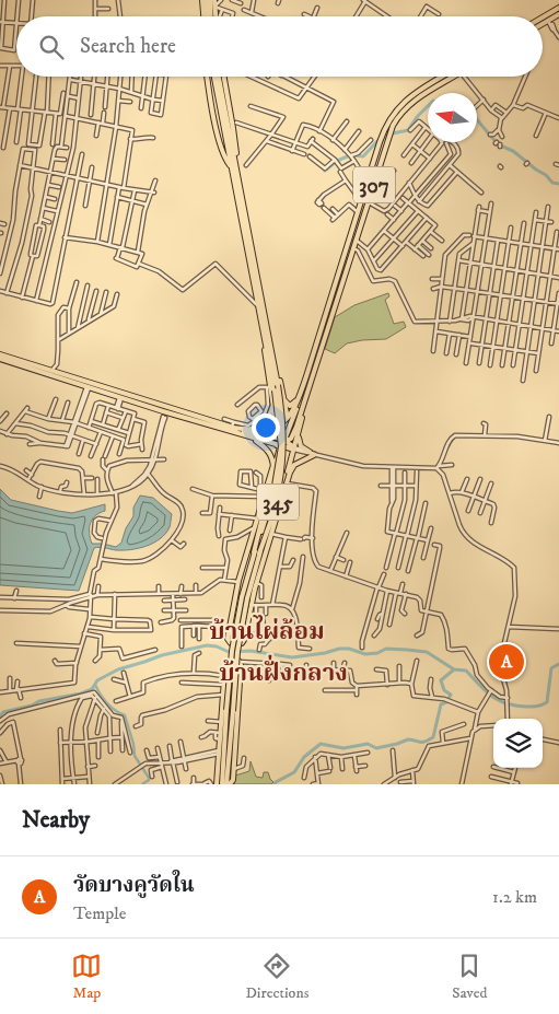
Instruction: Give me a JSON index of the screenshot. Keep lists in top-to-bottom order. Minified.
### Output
{"streets":{"main road":["307","345"]},"crossings":[["307","345"]],"districts":["บ้านไผ่ล้อม","บ้านฝั่งกลาง"],"north":"left","page":{"search":"Search here","pins":"A","heading":"Nearby","list":[{"mark":"A","name":"วัดบางคูวัดใน","note":"Temple","value":"1.2 km"}],"nav":["Map","Directions","Saved"]}}
